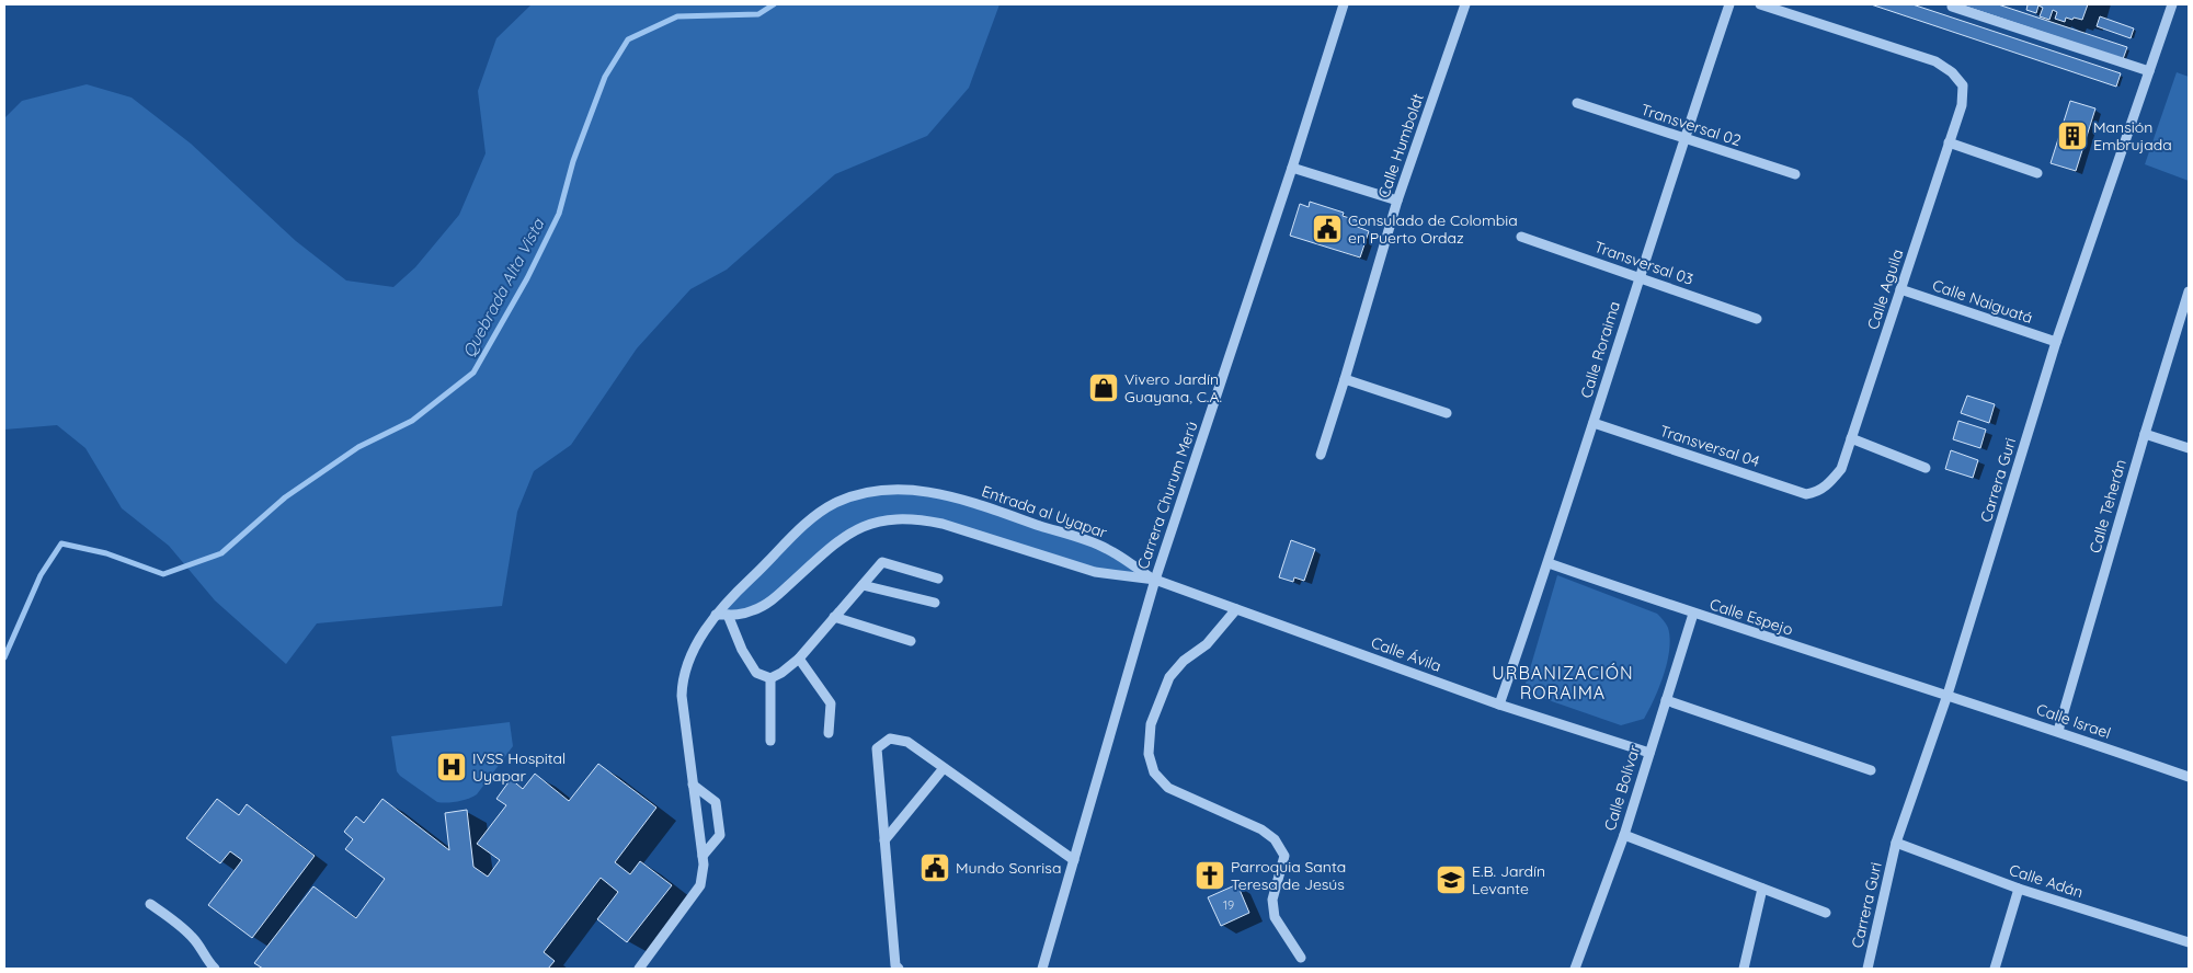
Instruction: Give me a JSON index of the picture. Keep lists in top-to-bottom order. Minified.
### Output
{"streets":{"street":["Transversal 02","Calle Humboldt","Transversal 03","Calle Aguila","Calle Naiguatá","Calle Roraima","Transversal 04","Carrera Guri","Carrera Churum Merú","Calle Teherán","Entrada al Uyapar","Calle Espejo","Calle Ávila","Calle Israel","Calle Bolívar","Calle Adán"]},"crossings":[["Transversal 02","Calle Roraima"],["Transversal 03","Calle Roraima"],["Calle Aguila","Calle Naiguatá"],["Calle Aguila","Transversal 04"],["Calle Naiguatá","Carrera Guri"],["Calle Roraima","Transversal 04"],["Calle Roraima","Calle Espejo"],["Calle Roraima","Calle Ávila"],["Carrera Guri","Calle Espejo"],["Carrera Guri","Calle Israel"],["Carrera Guri","Calle Adán"],["Carrera Churum Merú","Entrada al Uyapar"],["Carrera Churum Merú","Calle Ávila"],["Calle Teherán","Calle Israel"],["Entrada al Uyapar","Calle Ávila"],["Calle Espejo","Calle Israel"],["Calle Espejo","Calle Bolívar"],["Calle Ávila","Calle Bolívar"]],"districts":["URBANIZACIÓN RORAIMA"],"water":["Quebrada Alta Vista"],"places":{"building":["Mansión Embrujada"],"public building":["Consulado de Colombia en Puerto Ordaz","Mundo Sonrisa"],"shop":["Vivero Jardín Guayana, C.A."],"hospital":["IVSS Hospital Uyapar"],"church":["Parroquia Santa Teresa de Jesús"],"school or university":["E.B. Jardín Levante"]},"house_numbers":["19"]}
